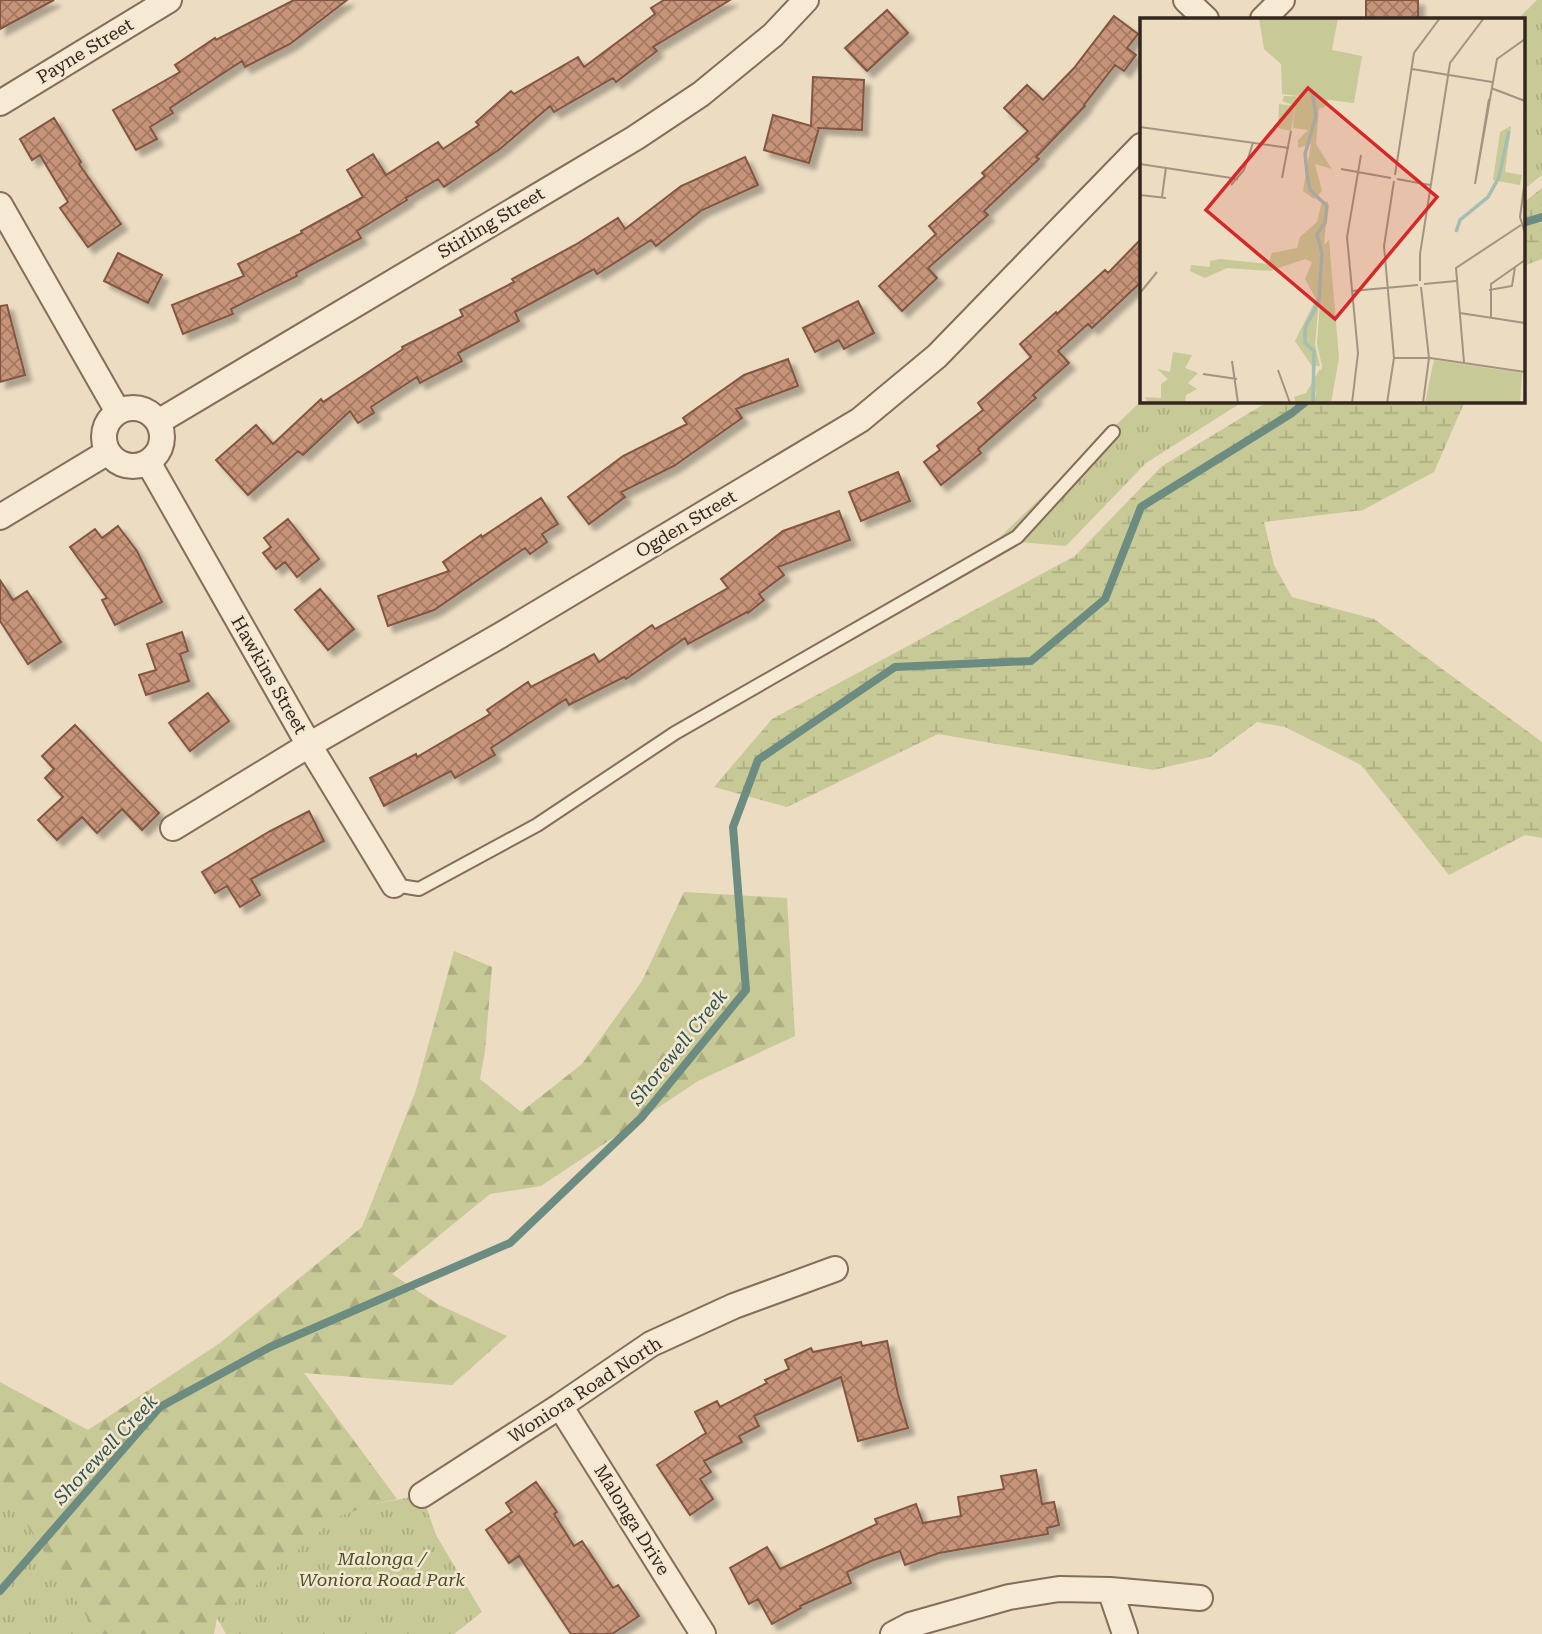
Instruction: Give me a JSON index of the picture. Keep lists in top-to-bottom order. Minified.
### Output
{"streets":{"street":["Payne Street","Stirling Street","Ogden Street","Hawkins Street","Woniora Road North","Malonga Drive"]},"crossings":[["Stirling Street","Hawkins Street"],["Ogden Street","Hawkins Street"],["Woniora Road North","Malonga Drive"]],"water":["Shorewell Creek"],"parks":["Malonga / Woniora Road Park"]}
